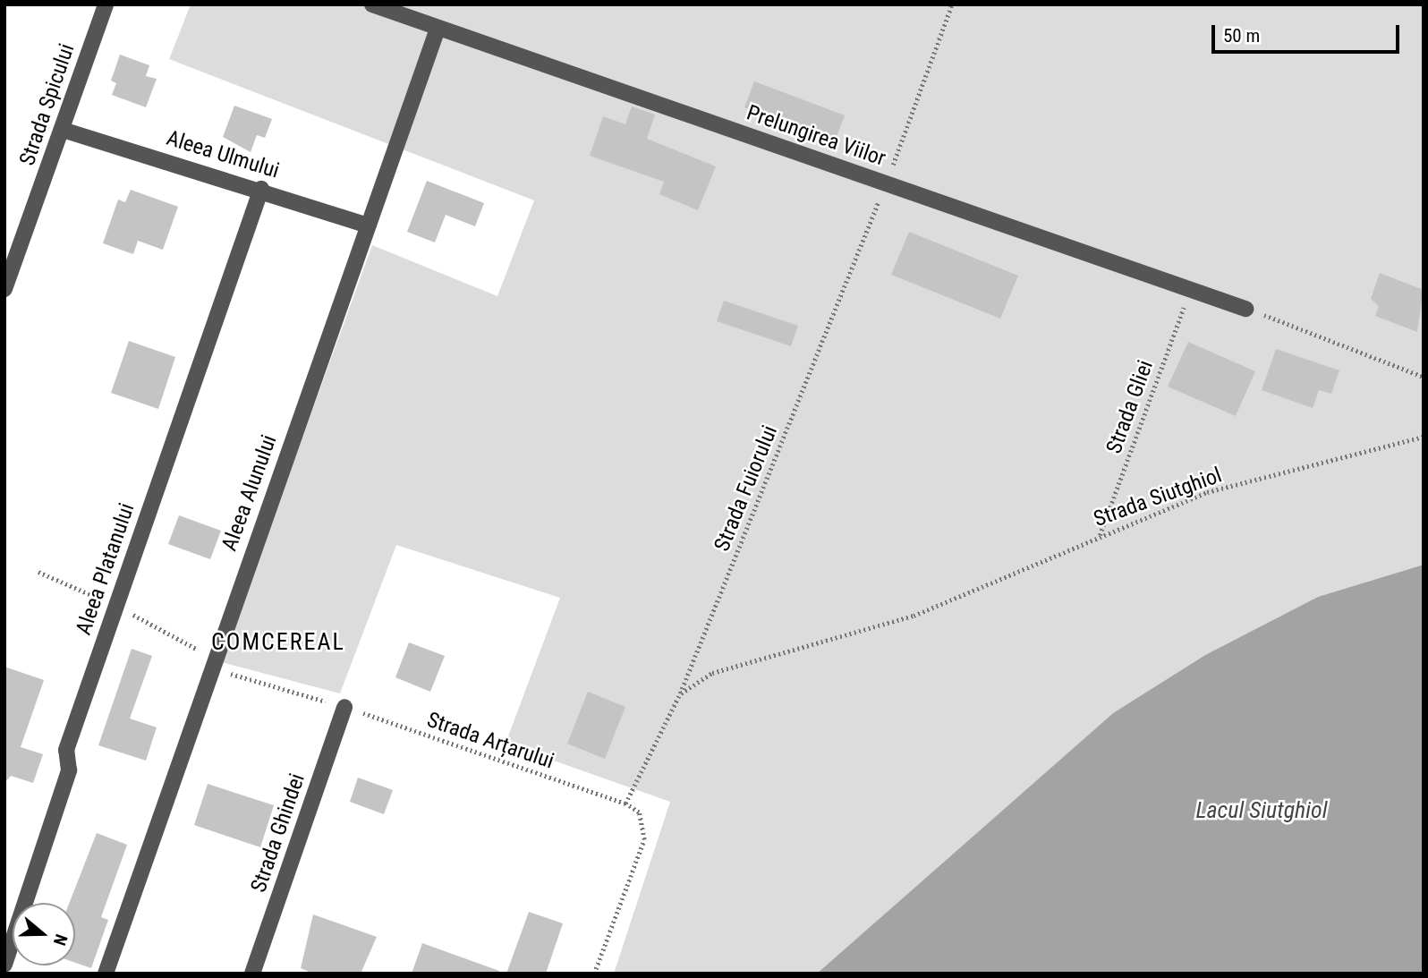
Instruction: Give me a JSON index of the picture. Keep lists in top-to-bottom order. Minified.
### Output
{"streets":{"street":["Strada Spicului","Prelungirea Viilor","Aleea Ulmului","Aleea Alunului","Aleea Platanului","Strada Ghindei"],"path":["Strada Gliei","Strada Fuiorului","Strada Siutghiol","Strada Arțarului"]},"crossings":[["Strada Spicului","Aleea Ulmului"],["Prelungirea Viilor","Strada Gliei"],["Prelungirea Viilor","Strada Fuiorului"],["Prelungirea Viilor","Aleea Alunului"],["Aleea Ulmului","Aleea Alunului"],["Aleea Ulmului","Aleea Platanului"],["Strada Gliei","Strada Siutghiol"],["Strada Fuiorului","Strada Siutghiol"],["Strada Fuiorului","Strada Arțarului"],["Aleea Alunului","Strada Arțarului"],["Strada Arțarului","Strada Ghindei"]],"districts":["COMCEREAL"],"water":["Lacul Siutghiol"],"scale_bar":"50 m","north":"right"}
